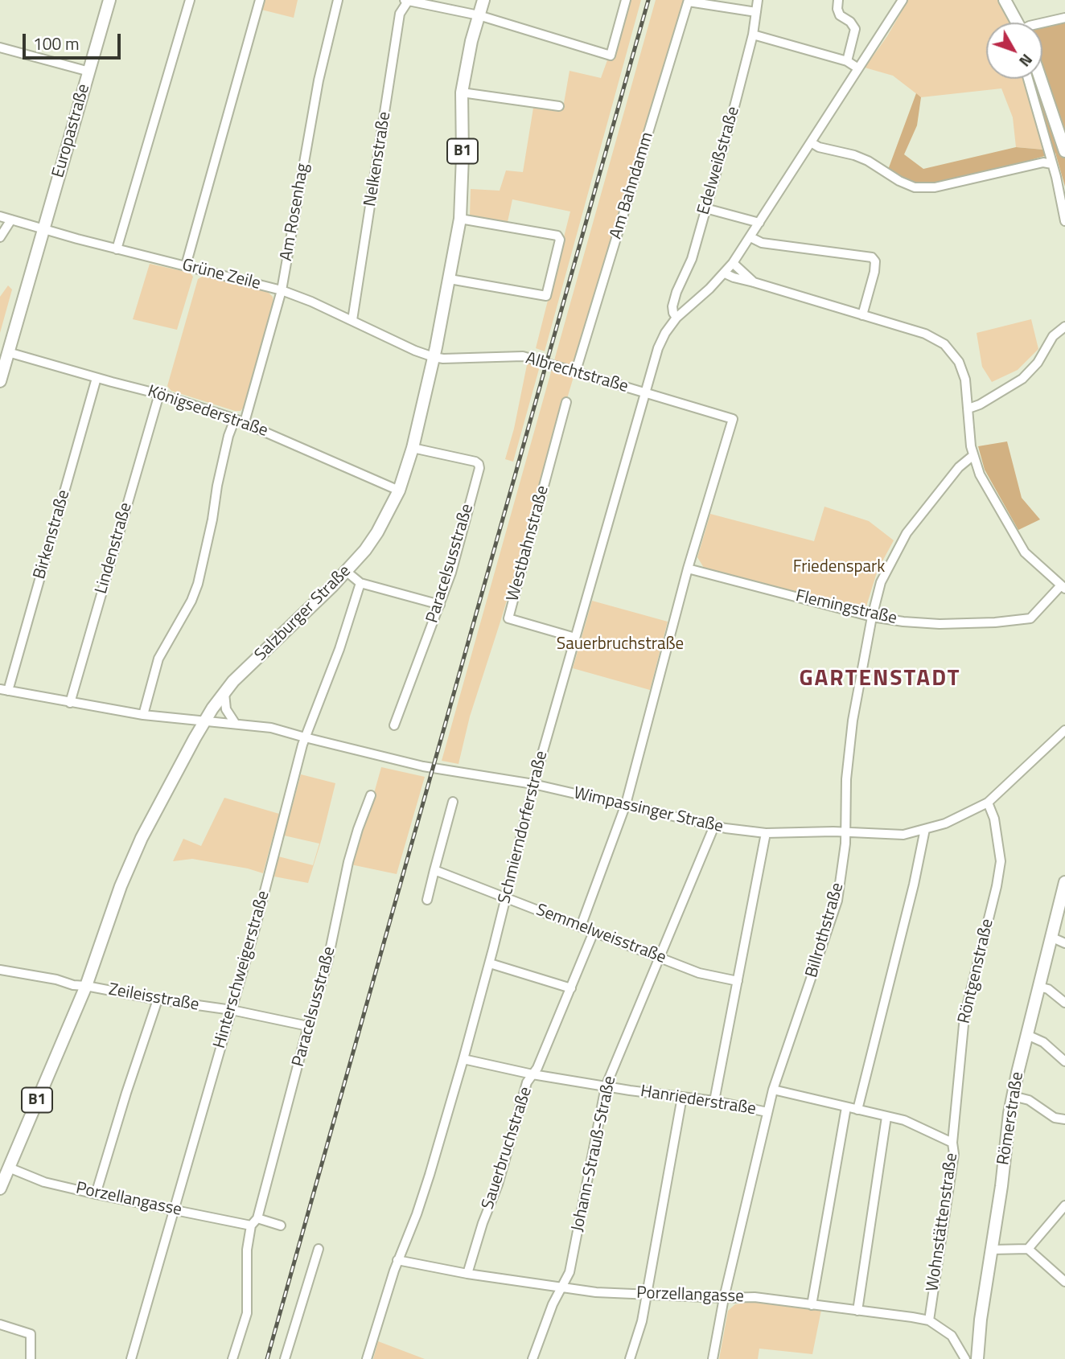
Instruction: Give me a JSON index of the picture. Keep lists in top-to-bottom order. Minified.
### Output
{"streets":{"main road":["Europastraße","B1","Salzburger Straße","Römerstraße"],"street":["Nelkenstraße","Edelweißstraße","Am Bahndamm","Am Rosenhag","Grüne Zeile","Albrechtstraße","Königsederstraße","Birkenstraße","Westbahnstraße","Lindenstraße","Paracelsusstraße","Flemingstraße","Wimpassinger Straße","Schmierndorferstraße","Billrothstraße","Semmelweisstraße","Hinterschweigerstraße","Röntgenstraße","Zeileisstraße","Hanriederstraße","Sauerbruchstraße","Johann-Strauß-Straße","Porzellangasse","Wohnstättenstraße"]},"crossings":[["Europastraße","Grüne Zeile"],["Europastraße","Königsederstraße"],["Nelkenstraße","Grüne Zeile"],["Edelweißstraße","Albrechtstraße"],["Am Bahndamm","Albrechtstraße"],["Am Rosenhag","Grüne Zeile"],["Am Rosenhag","Königsederstraße"],["Grüne Zeile","Albrechtstraße"],["Grüne Zeile","Salzburger Straße"],["Albrechtstraße","Salzburger Straße"],["Albrechtstraße","Schmierndorferstraße"],["Königsederstraße","Birkenstraße"],["Königsederstraße","Lindenstraße"],["Königsederstraße","Salzburger Straße"],["Birkenstraße","Wimpassinger Straße"],["Westbahnstraße","Schmierndorferstraße"],["Lindenstraße","Wimpassinger Straße"],["Paracelsusstraße","Salzburger Straße"],["Paracelsusstraße","Zeileisstraße"],["Paracelsusstraße","Porzellangasse"],["Flemingstraße","Billrothstraße"],["Salzburger Straße","Wimpassinger Straße"],["Salzburger Straße","Zeileisstraße"],["Salzburger Straße","Porzellangasse"],["Wimpassinger Straße","Schmierndorferstraße"],["Wimpassinger Straße","Billrothstraße"],["Wimpassinger Straße","Hinterschweigerstraße"],["Wimpassinger Straße","Röntgenstraße"],["Wimpassinger Straße","Johann-Strauß-Straße"],["Schmierndorferstraße","Semmelweisstraße"],["Schmierndorferstraße","Hanriederstraße"],["Schmierndorferstraße","Porzellangasse"],["Billrothstraße","Hanriederstraße"],["Billrothstraße","Porzellangasse"],["Billrothstraße","Wohnstättenstraße"],["Semmelweisstraße","Sauerbruchstraße"],["Semmelweisstraße","Johann-Strauß-Straße"],["Hinterschweigerstraße","Zeileisstraße"],["Hinterschweigerstraße","Porzellangasse"],["Röntgenstraße","Wohnstättenstraße"],["Hanriederstraße","Sauerbruchstraße"],["Hanriederstraße","Johann-Strauß-Straße"],["Sauerbruchstraße","Porzellangasse"],["Johann-Strauß-Straße","Porzellangasse"],["Porzellangasse","Wohnstättenstraße"]],"districts":["GARTENSTADT"],"parks":["Friedenspark","Sauerbruchstraße"],"scale_bar":"100 m","north":"bottom right"}
